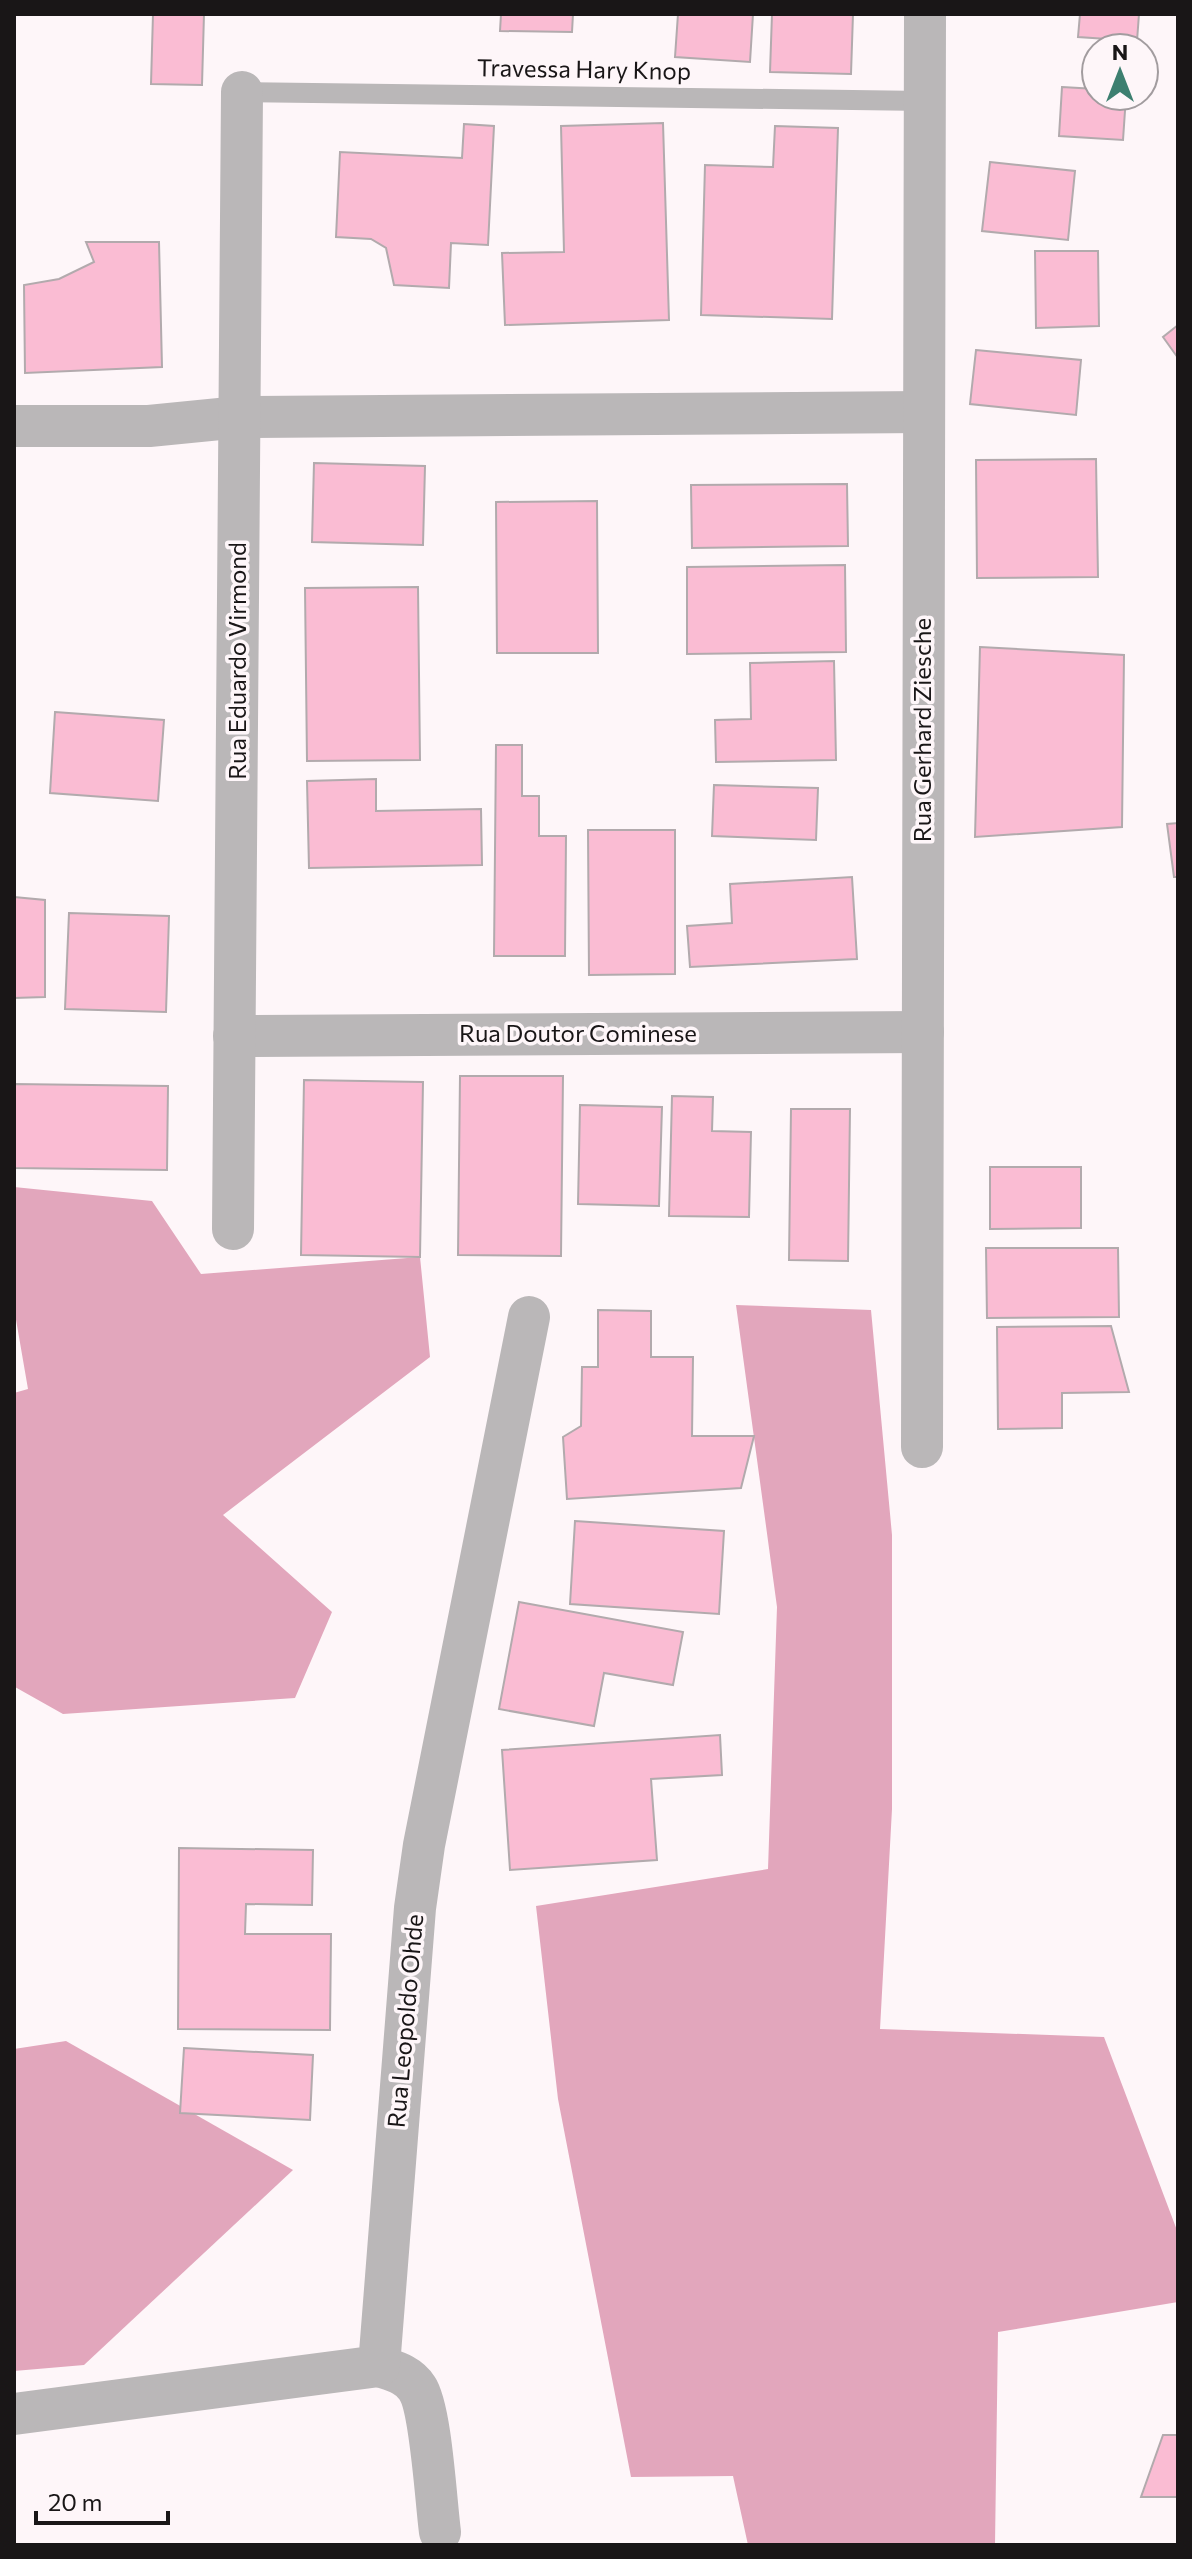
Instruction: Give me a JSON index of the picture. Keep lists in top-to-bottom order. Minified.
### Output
{"streets":{"street":["Rua Eduardo Virmond","Rua Gerhard Ziesche","Rua Doutor Cominese","Rua Leopoldo Ohde"],"lane":["Travessa Hary Knop"]},"crossings":[["Travessa Hary Knop","Rua Eduardo Virmond"],["Travessa Hary Knop","Rua Gerhard Ziesche"],["Rua Eduardo Virmond","Rua Doutor Cominese"],["Rua Gerhard Ziesche","Rua Doutor Cominese"]],"scale_bar":"20 m","north":"top"}
